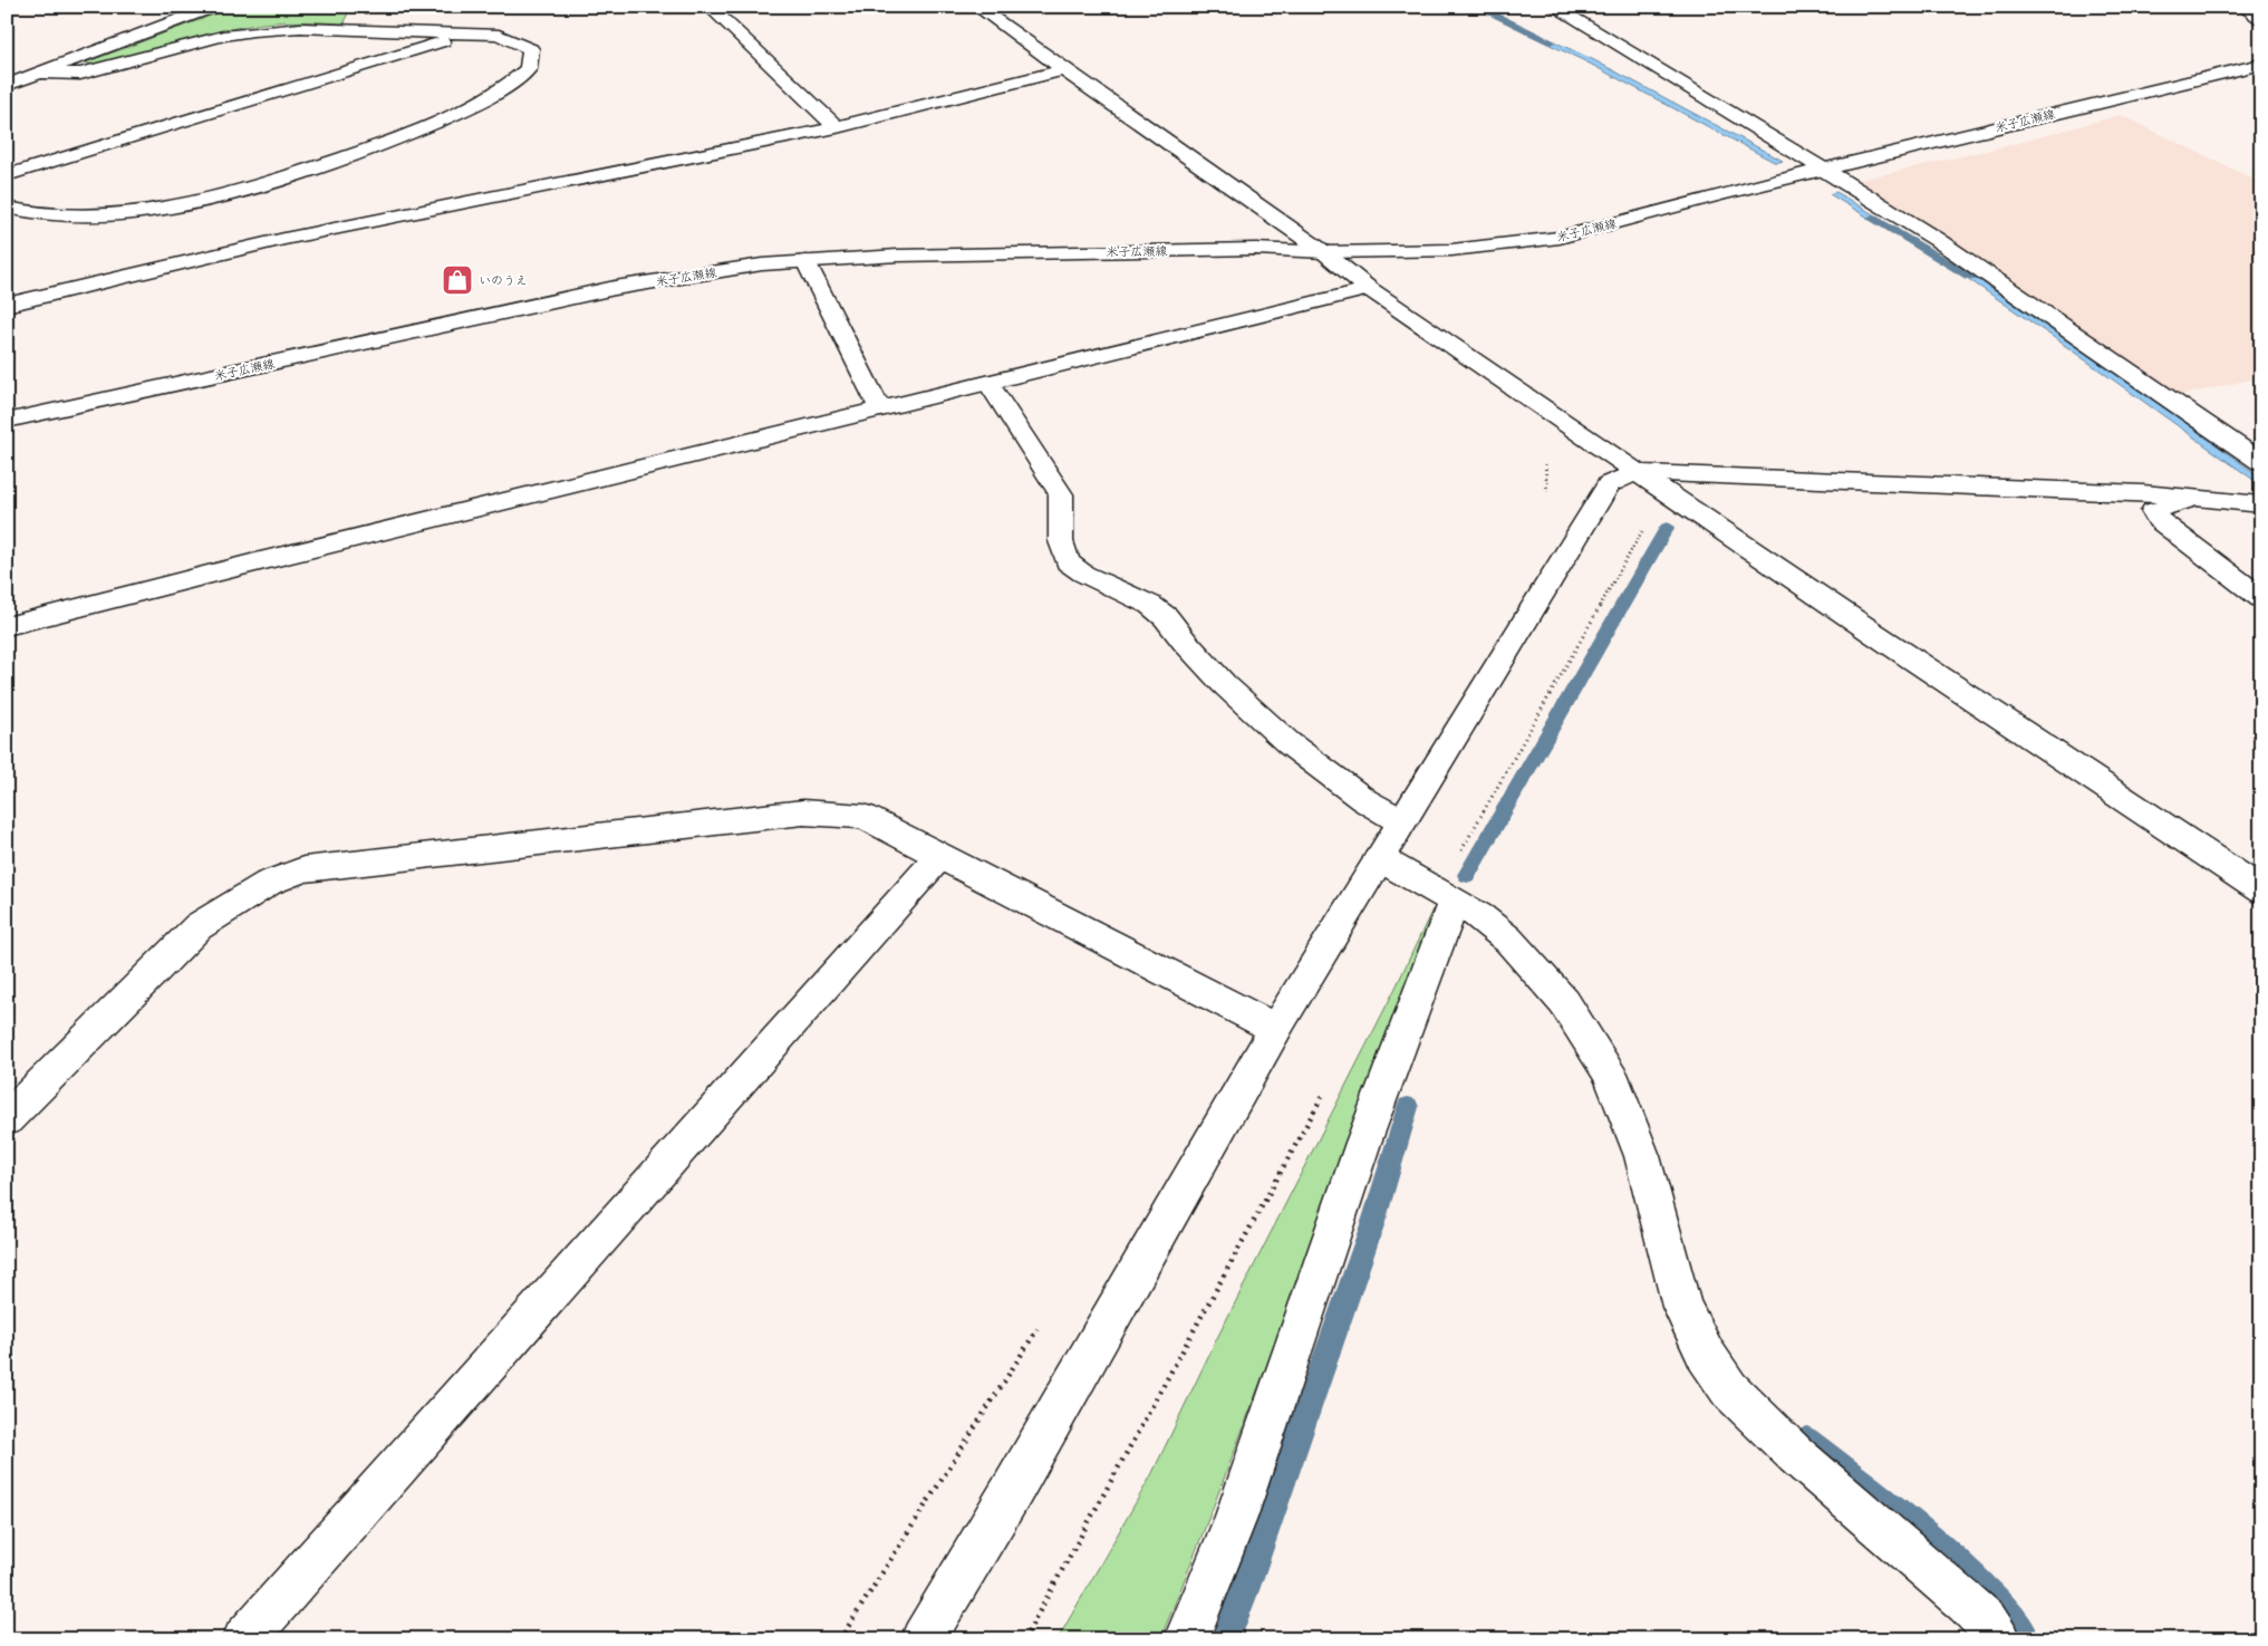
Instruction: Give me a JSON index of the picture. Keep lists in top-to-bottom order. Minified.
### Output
{"streets":{"street":["米子広瀬線"]},"places":{"shop":["いのうえ"]}}
